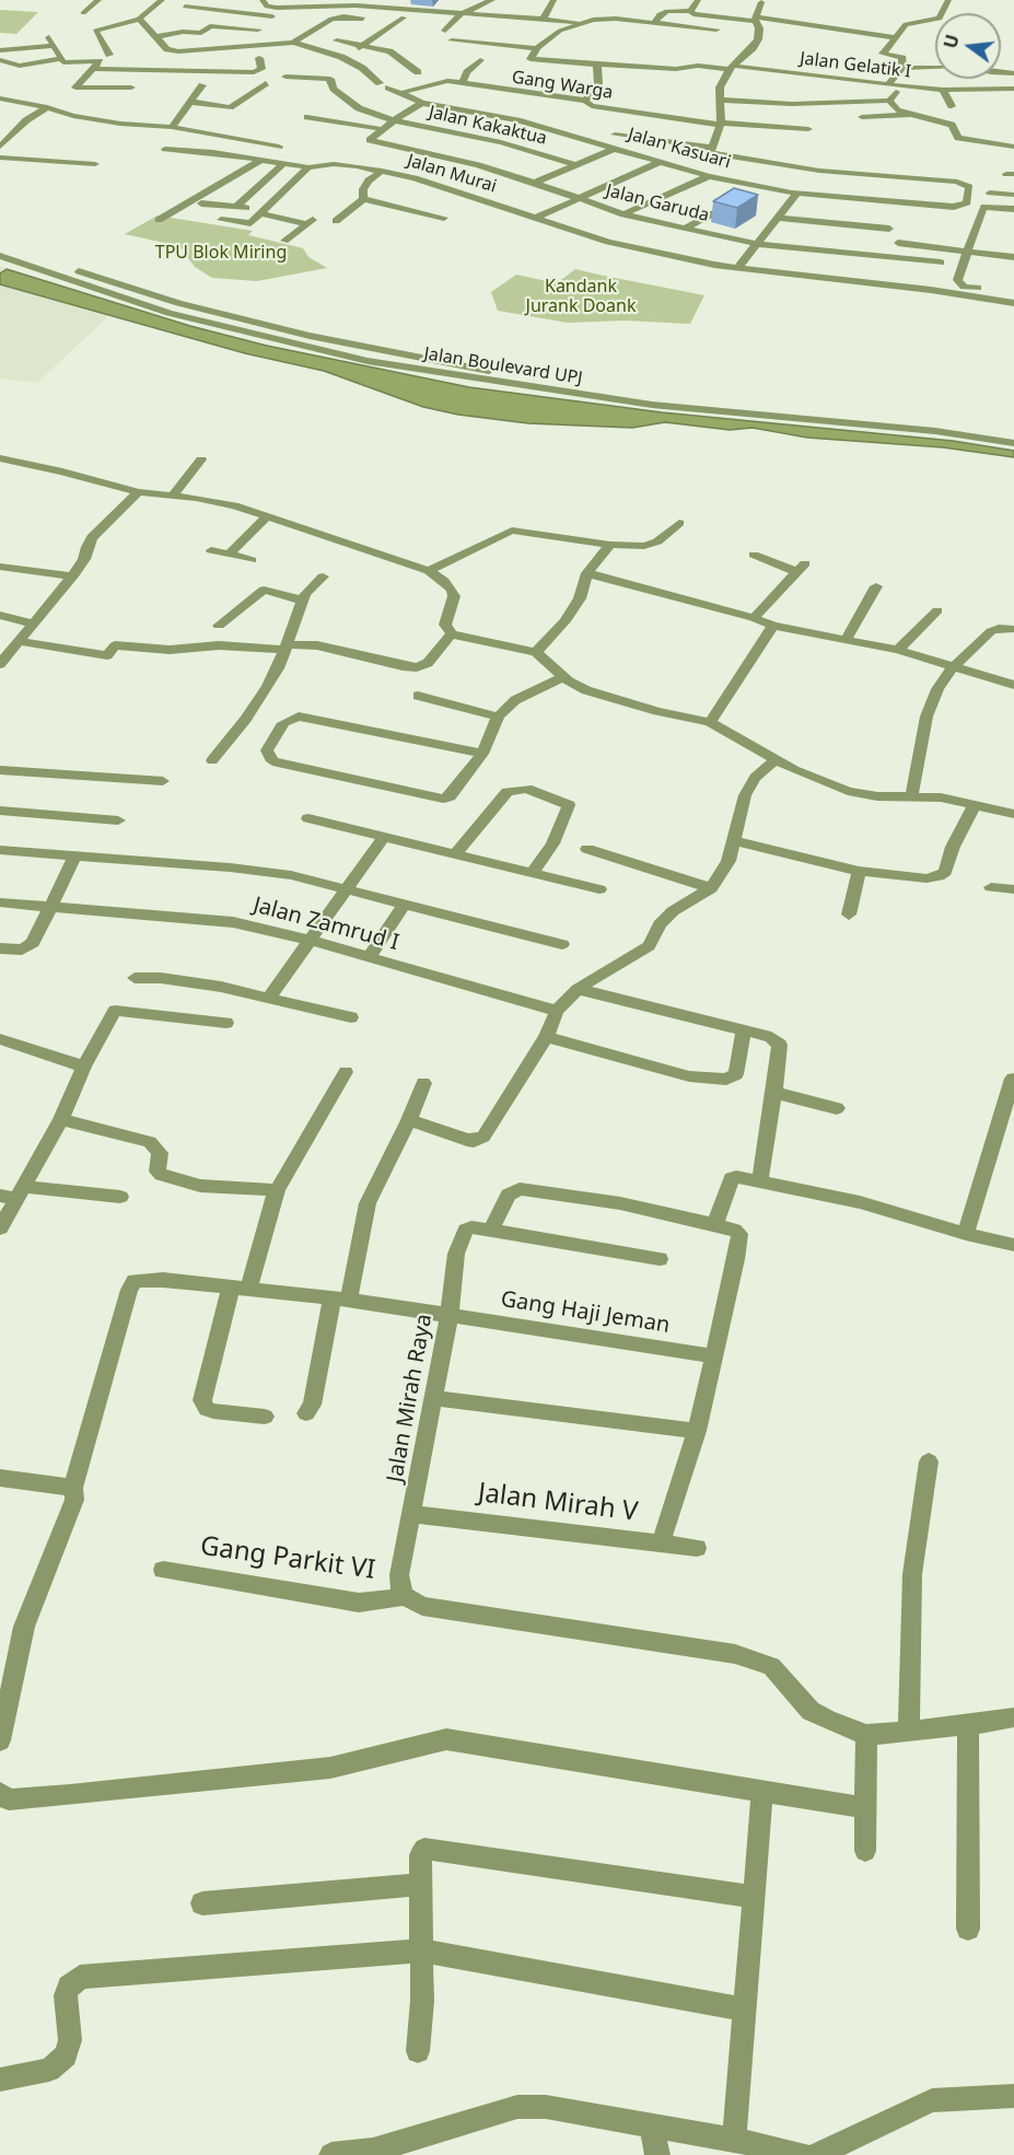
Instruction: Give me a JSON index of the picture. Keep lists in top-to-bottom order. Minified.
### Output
{"streets":{"street":["Jalan Gelatik I","Gang Warga","Jalan Kakaktua","Jalan Kasuari","Jalan Murai","Jalan Garuda","Jalan Boulevard UPJ","Jalan Zamrud I","Gang Haji Jeman","Jalan Mirah Raya","Jalan Mirah V","Gang Parkit VI"]},"crossings":[["Gang Warga","Jalan Kasuari"],["Gang Haji Jeman","Jalan Mirah Raya"],["Jalan Mirah Raya","Jalan Mirah V"],["Jalan Mirah Raya","Gang Parkit VI"]],"parks":["TPU Blok Miring","Kandank Jurank Doank"],"north":"left"}
